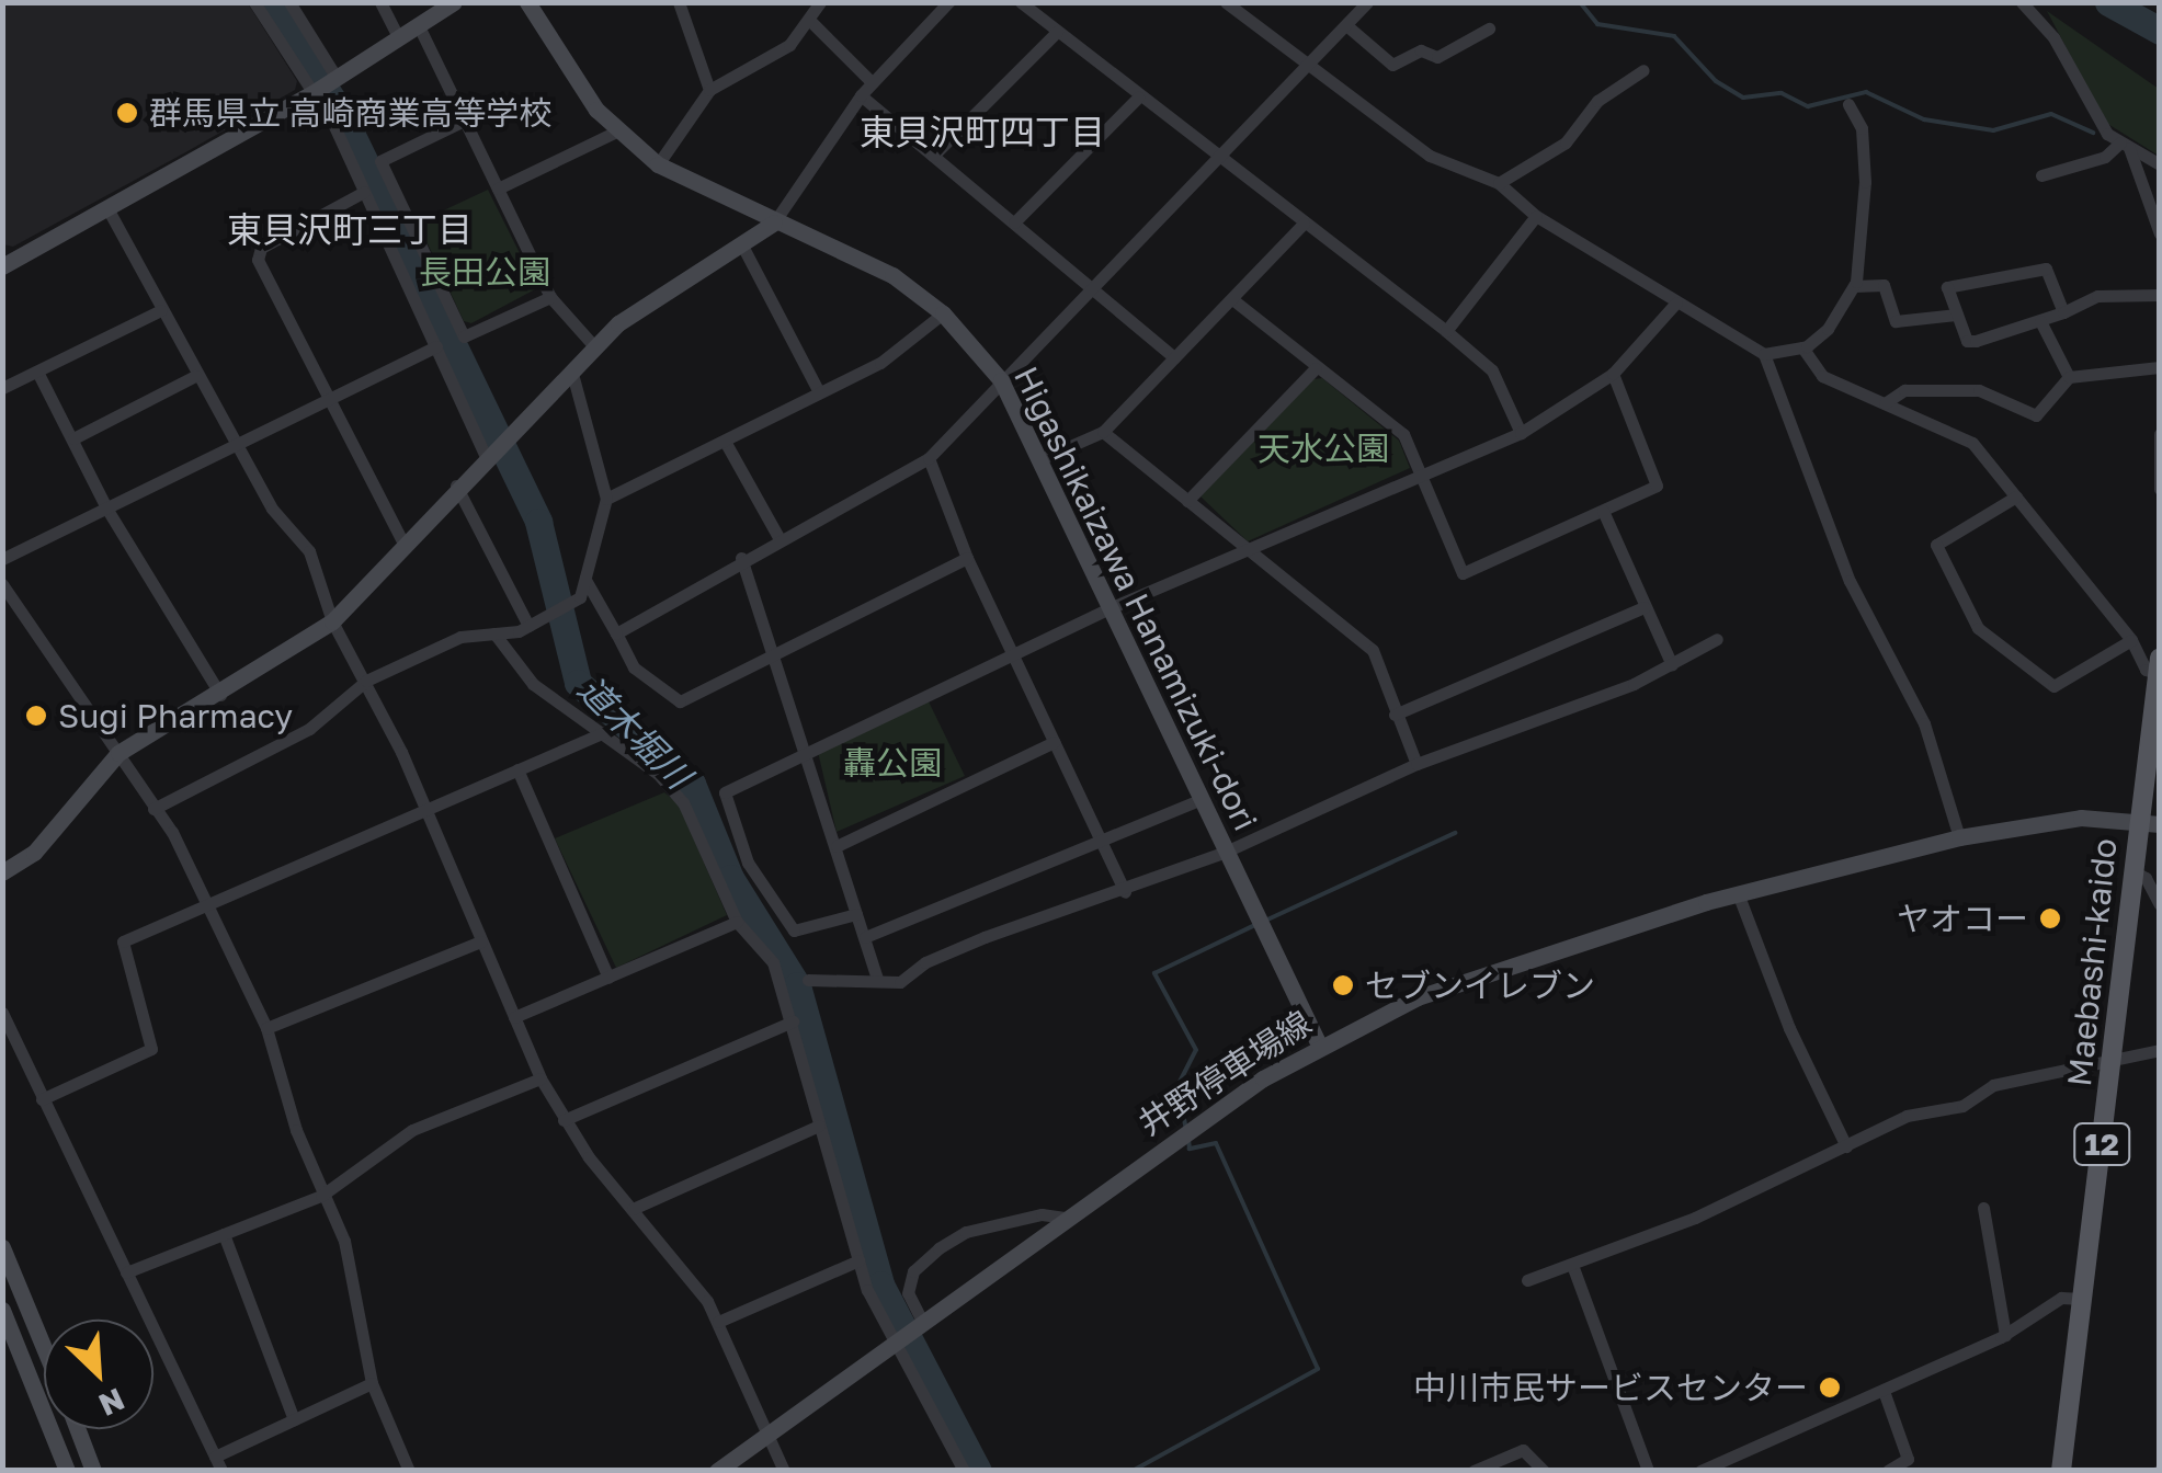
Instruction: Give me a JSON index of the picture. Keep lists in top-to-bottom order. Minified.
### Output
{"streets":{"main road":["Maebashi-kaido","12"],"street":["Higashikaizawa Hanamizuki-dori","井野停車場線"]},"crossings":[["Higashikaizawa Hanamizuki-dori","井野停車場線"],["Maebashi-kaido","井野停車場線"]],"districts":["東貝沢町四丁目","東貝沢町三丁目"],"water":["道木堀川"],"parks":["長田公園","天水公園","轟公園"],"places":["群馬県立 高崎商業高等学校","Sugi Pharmacy","ヤオコー","セブンイレブン","中川市民サービスセンター"],"north":"bottom right"}
